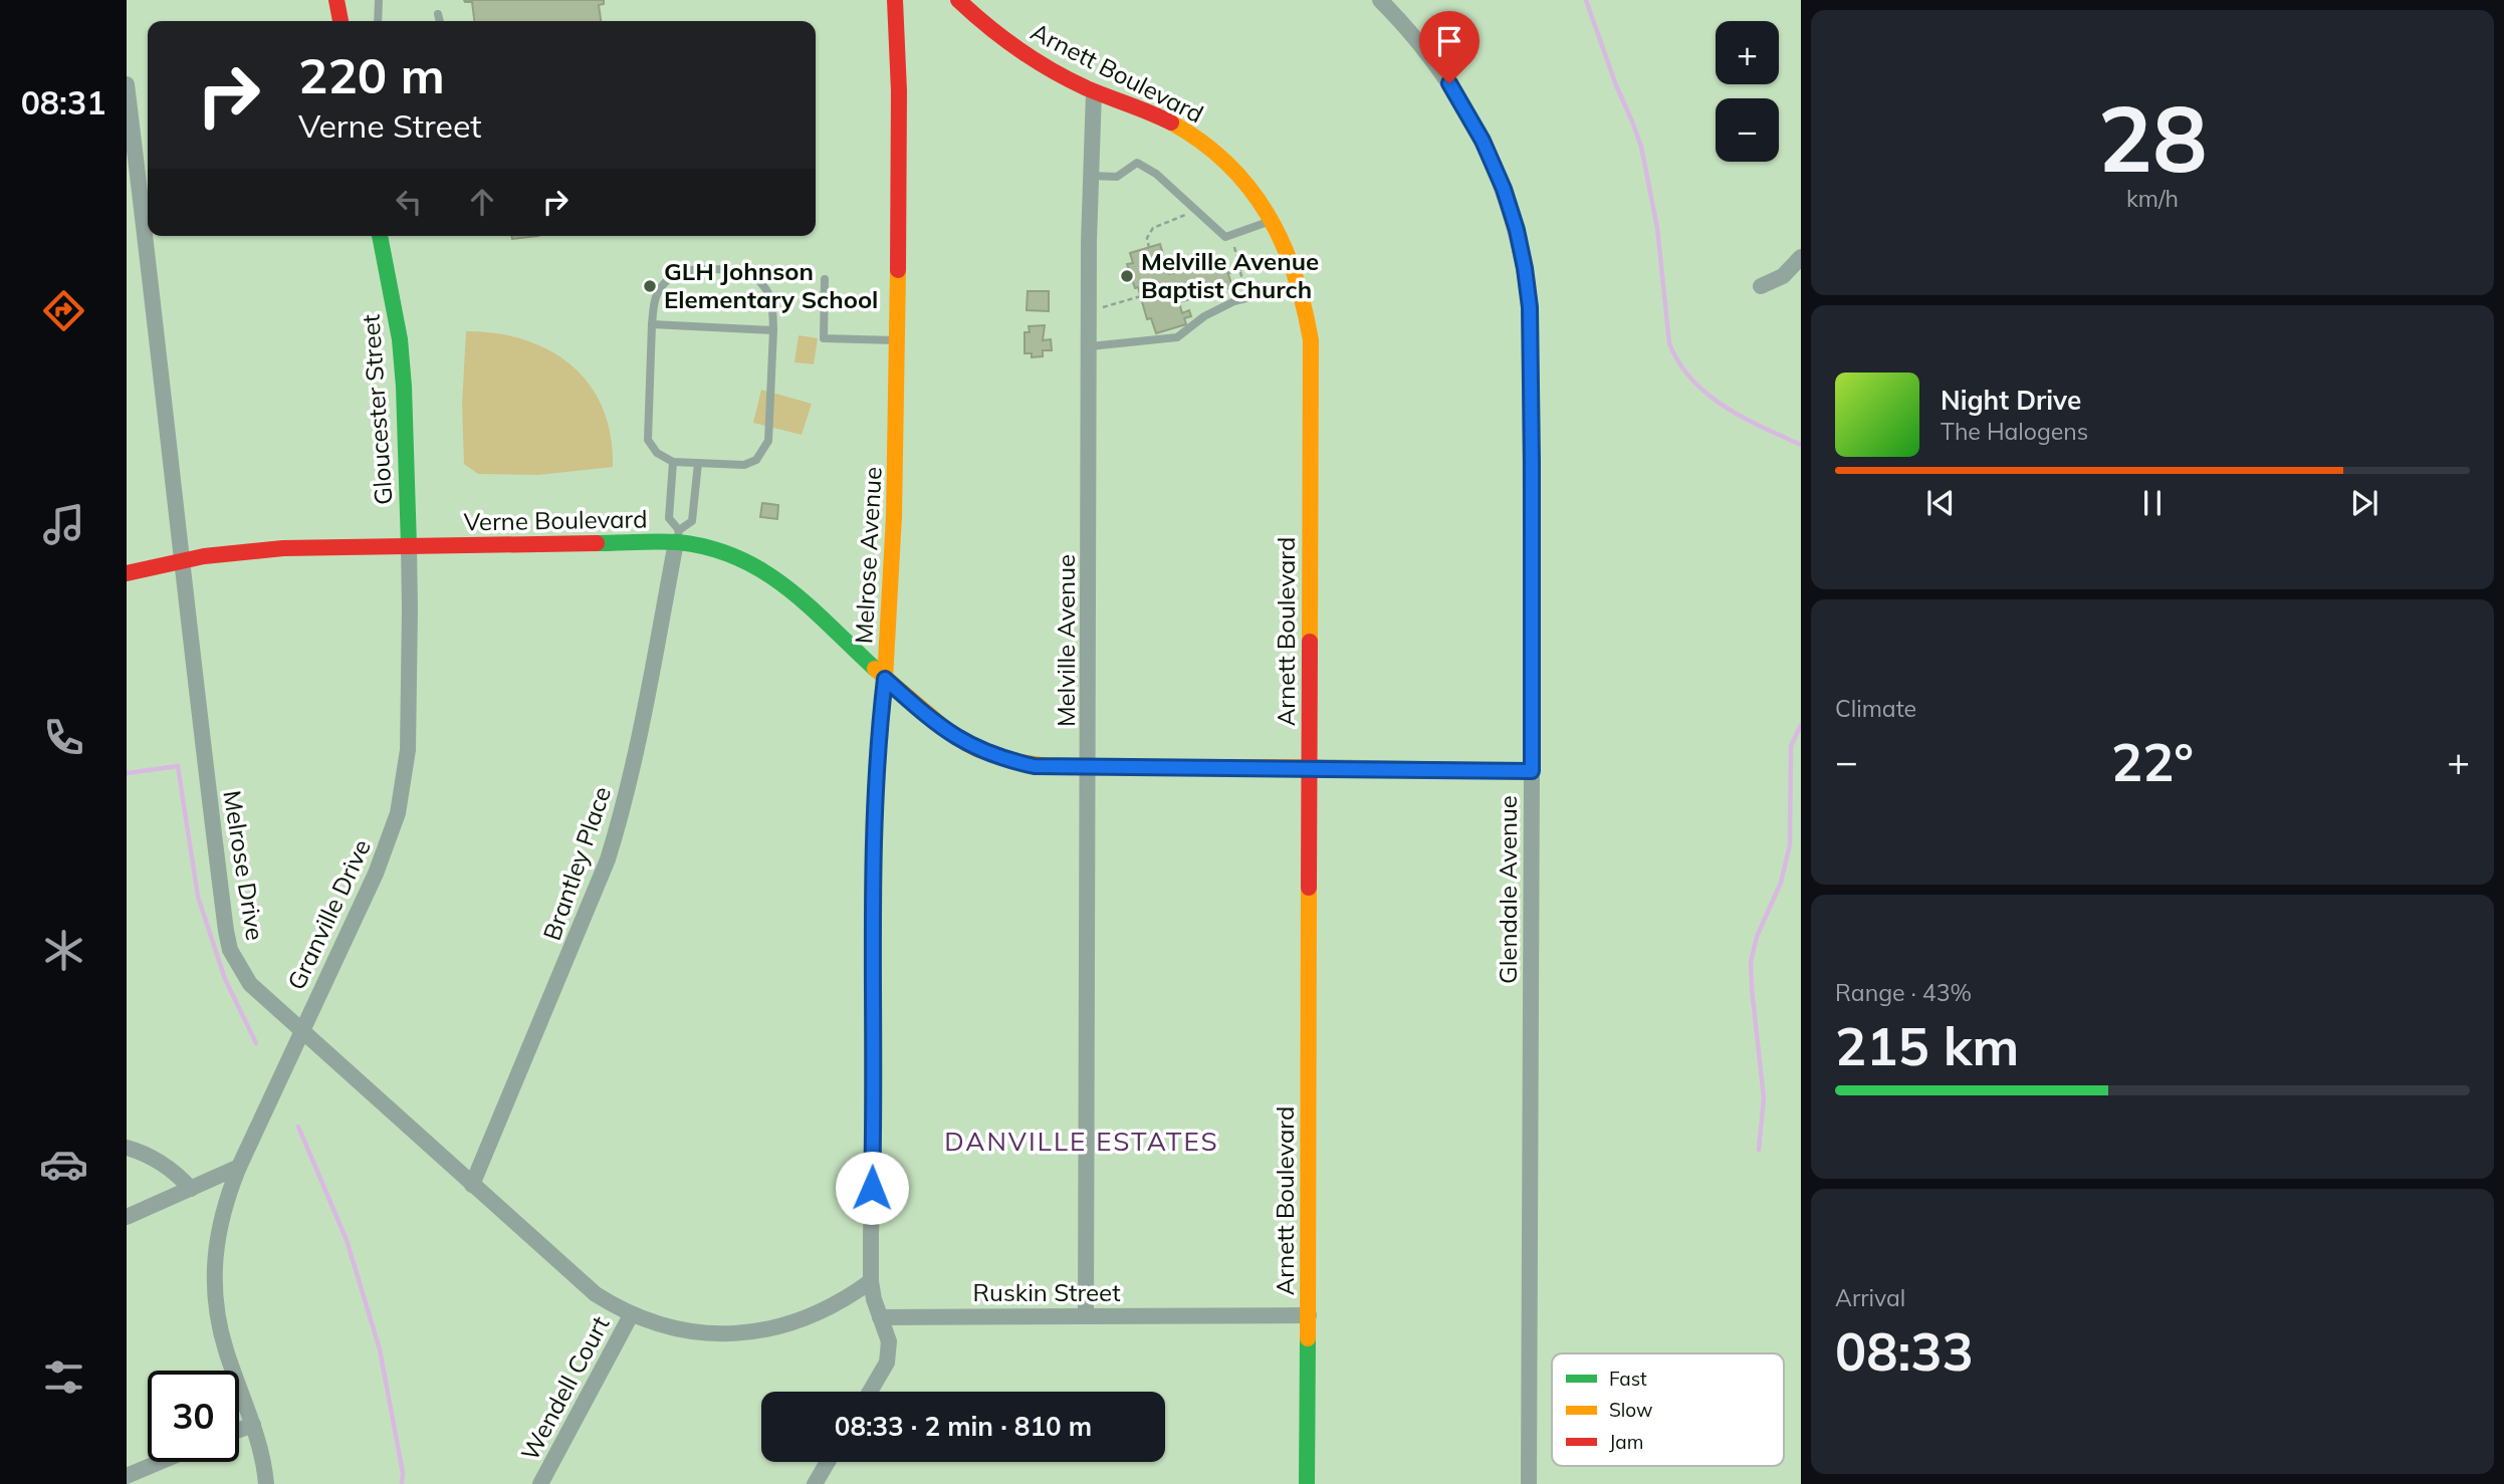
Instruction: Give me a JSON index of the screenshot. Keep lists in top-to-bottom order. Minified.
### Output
{"streets":{"street":["Arnett Boulevard","Gloucester Street","Verne Boulevard","Melrose Avenue","Melville Avenue","Brantley Place","Melrose Drive","Glendale Avenue","Granville Drive","Ruskin Street","Wendell Court"]},"crossings":[["Arnett Boulevard","Verne Boulevard"],["Arnett Boulevard","Melville Avenue"],["Arnett Boulevard","Ruskin Street"],["Gloucester Street","Verne Boulevard"],["Gloucester Street","Granville Drive"],["Verne Boulevard","Melrose Avenue"],["Verne Boulevard","Melville Avenue"],["Verne Boulevard","Brantley Place"],["Verne Boulevard","Melrose Drive"],["Verne Boulevard","Granville Drive"],["Melrose Avenue","Melrose Drive"],["Melville Avenue","Ruskin Street"],["Brantley Place","Melrose Drive"],["Melrose Drive","Granville Drive"],["Melrose Drive","Wendell Court"]],"districts":["DANVILLE ESTATES"],"places":["Melville Avenue Baptist Church","GLH Johnson Elementary School"],"legend":["Fast","Slow","Jam"],"page":{"tabs":"08:31","tile":[["28","km/h"],"Climate",["Range · 43%","215 km"],["Arrival","08:33"]],"map_buttons":["+","−"],"turn":["220 m","Verne Street"],"song":["Night Drive","The Halogens"],"heat":["−","22°","+"],"limit":"30","trip":"08:33 · 2 min · 810 m"}}
